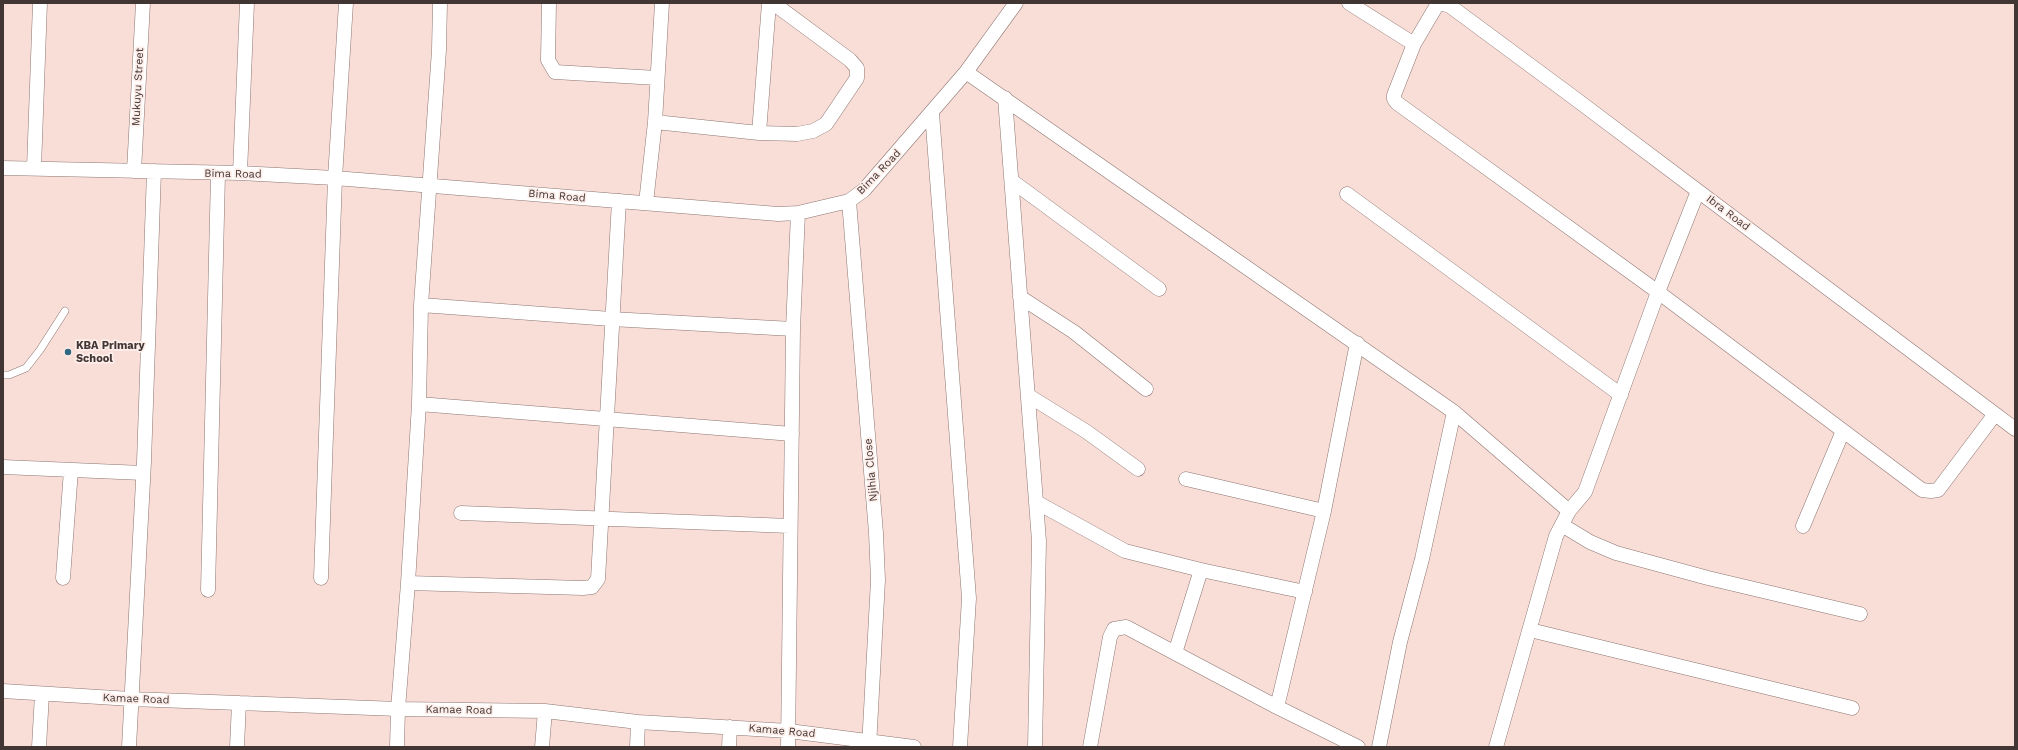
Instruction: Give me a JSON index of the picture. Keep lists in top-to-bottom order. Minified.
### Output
{"streets":{"street":["Mukuyu Street","Bima Road","Ibra Road","Njihia Close","Kamae Road"]},"crossings":[["Mukuyu Street","Bima Road"],["Bima Road","Njihia Close"],["Njihia Close","Kamae Road"]],"places":["KBA Primary School"]}
